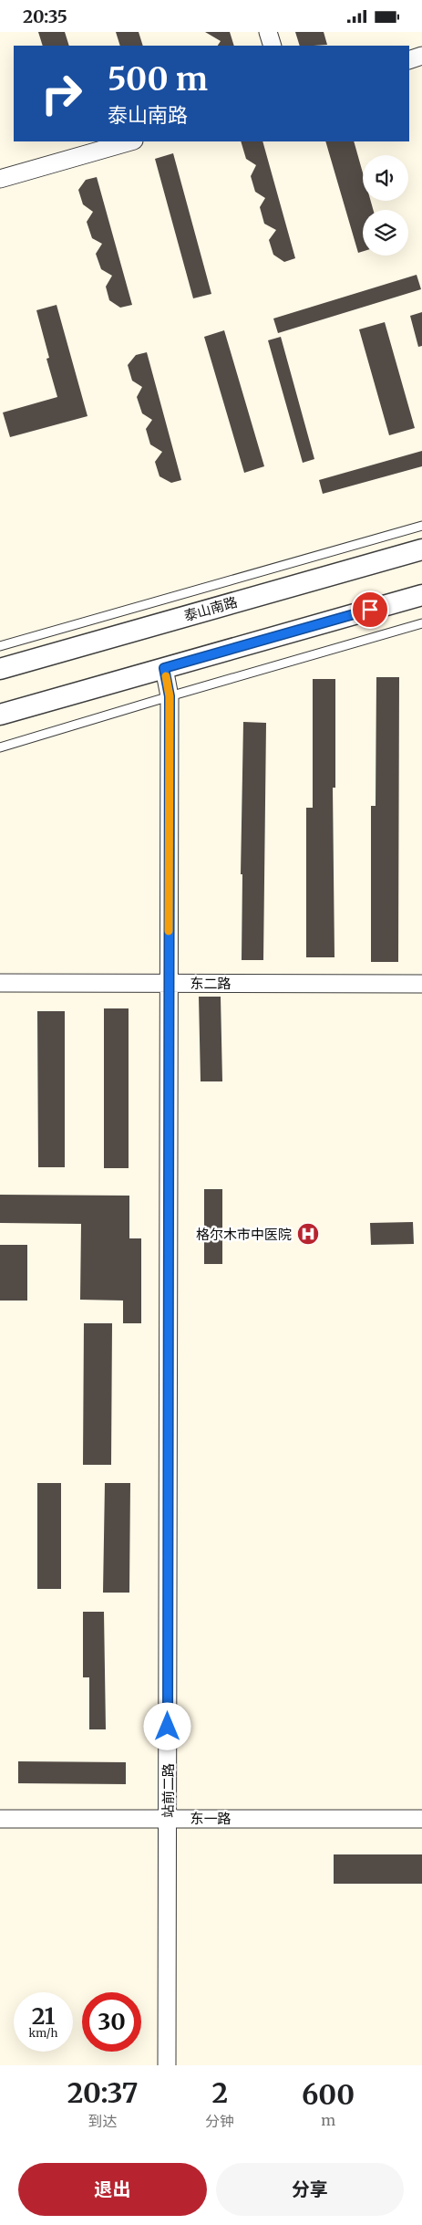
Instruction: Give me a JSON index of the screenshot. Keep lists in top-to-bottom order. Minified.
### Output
{"streets":{"street":["泰山南路","东二路","站前二路","东一路"]},"crossings":[["东二路","站前二路"],["站前二路","东一路"]],"places":{"hospital":["格尔木市中医院"]},"page":{"status":"20:35","turn":["500 m","泰山南路"],"speed":"21 km/h","limit":"30","eta":["20:37","到达","2","分钟","600","m"],"buttons":["退出","分享"]}}
